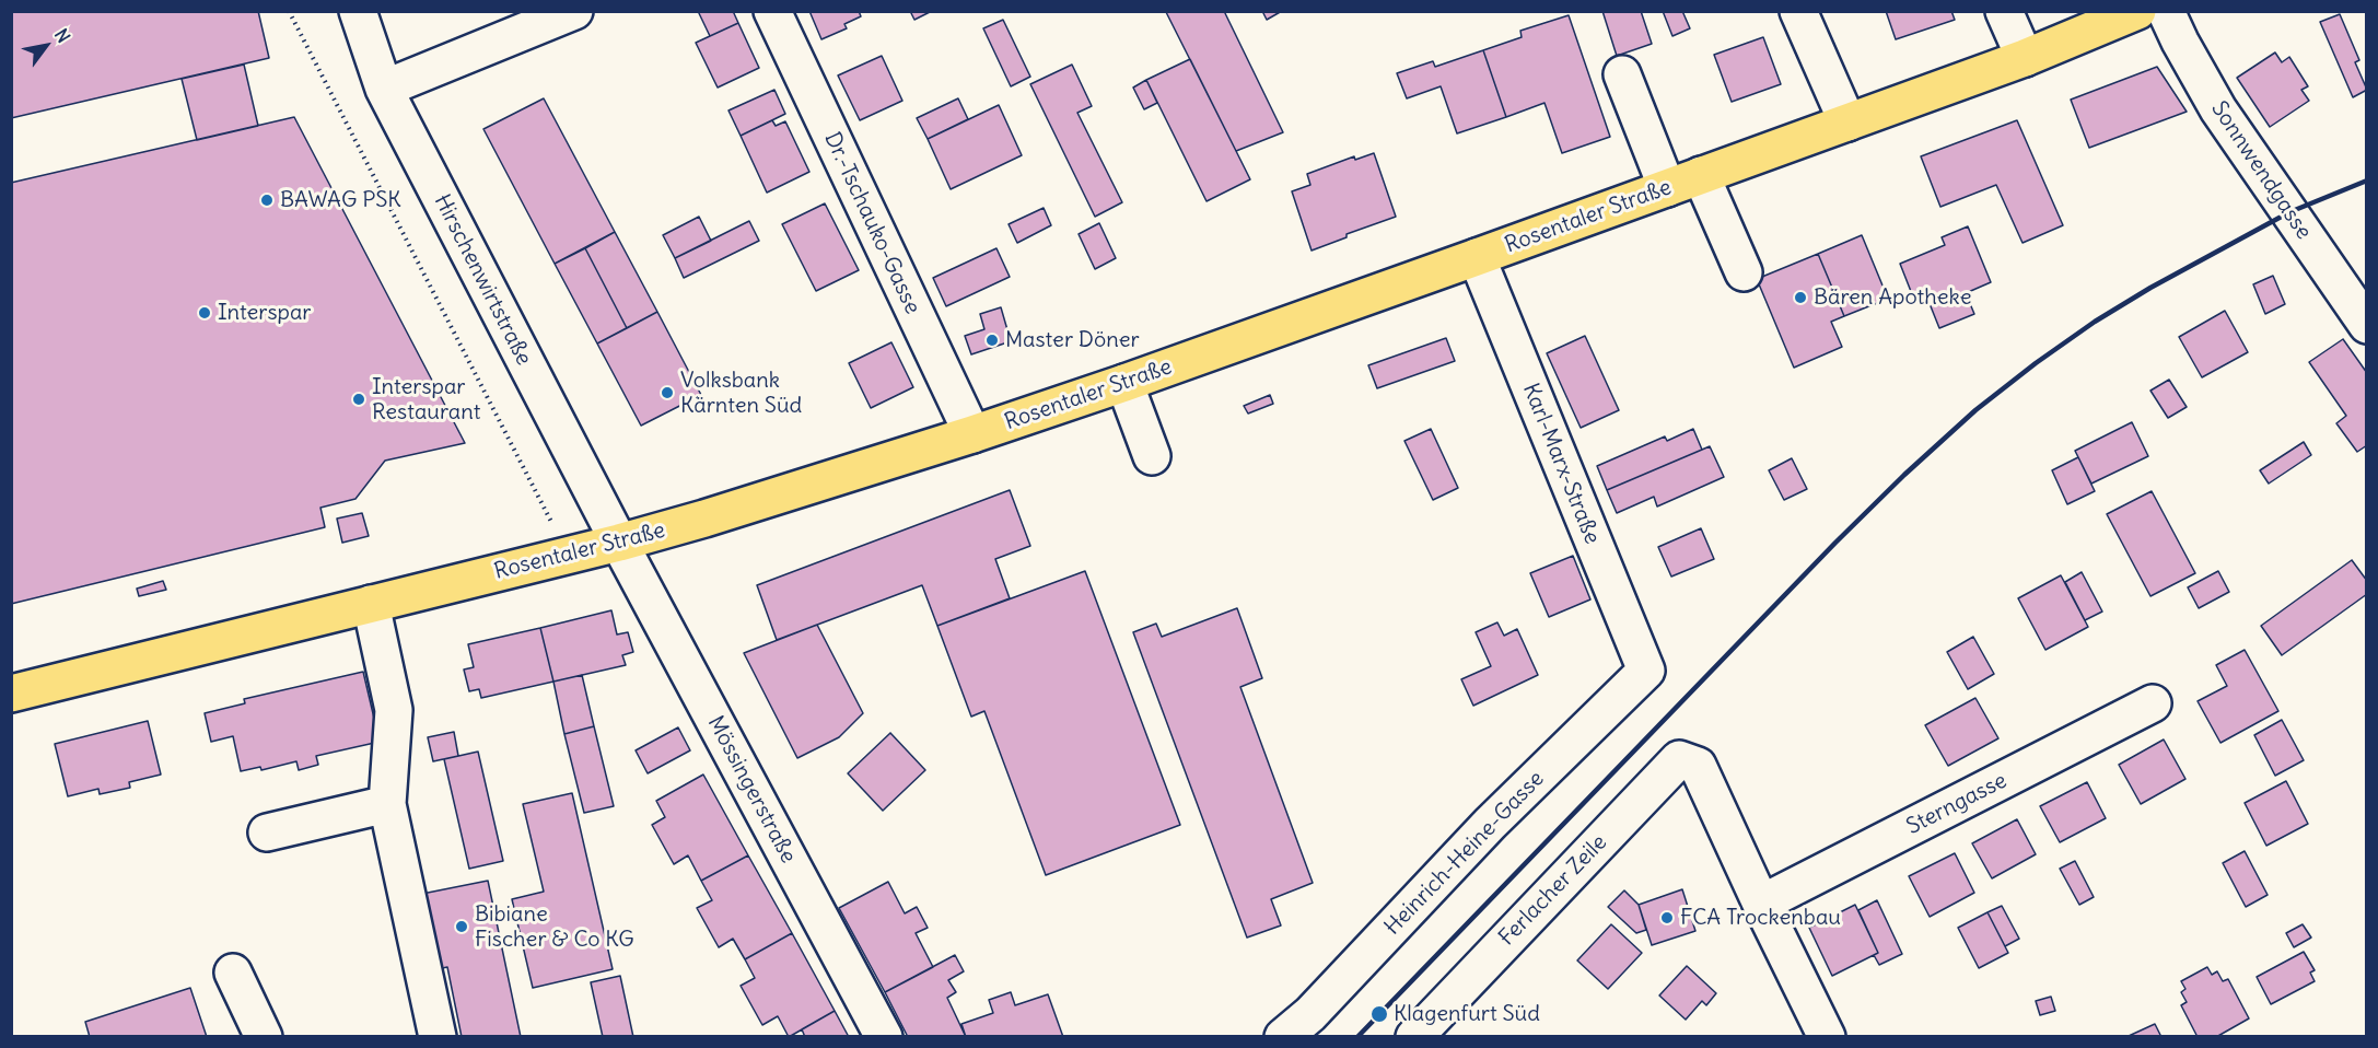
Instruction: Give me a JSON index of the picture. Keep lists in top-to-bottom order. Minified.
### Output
{"streets":{"main road":["Rosentaler Straße"],"street":["Sonnwendgasse","Dr.-Tschauko-Gasse","Hirschenwirtstraße","Karl-Marx-Straße","Mössingerstraße","Sterngasse","Heinrich-Heine-Gasse","Ferlacher Zeile"]},"crossings":[["Rosentaler Straße","Dr.-Tschauko-Gasse"],["Rosentaler Straße","Hirschenwirtstraße"],["Rosentaler Straße","Karl-Marx-Straße"],["Rosentaler Straße","Mössingerstraße"],["Hirschenwirtstraße","Mössingerstraße"],["Karl-Marx-Straße","Heinrich-Heine-Gasse"],["Sterngasse","Ferlacher Zeile"]],"places":["BAWAG PSK","Bären Apotheke","Interspar","Master Döner","Volksbank Kärnten Süd","Interspar Restaurant","FCA Trockenbau","Bibiane Fischer & Co KG","Klagenfurt Süd"],"north":"top right"}
